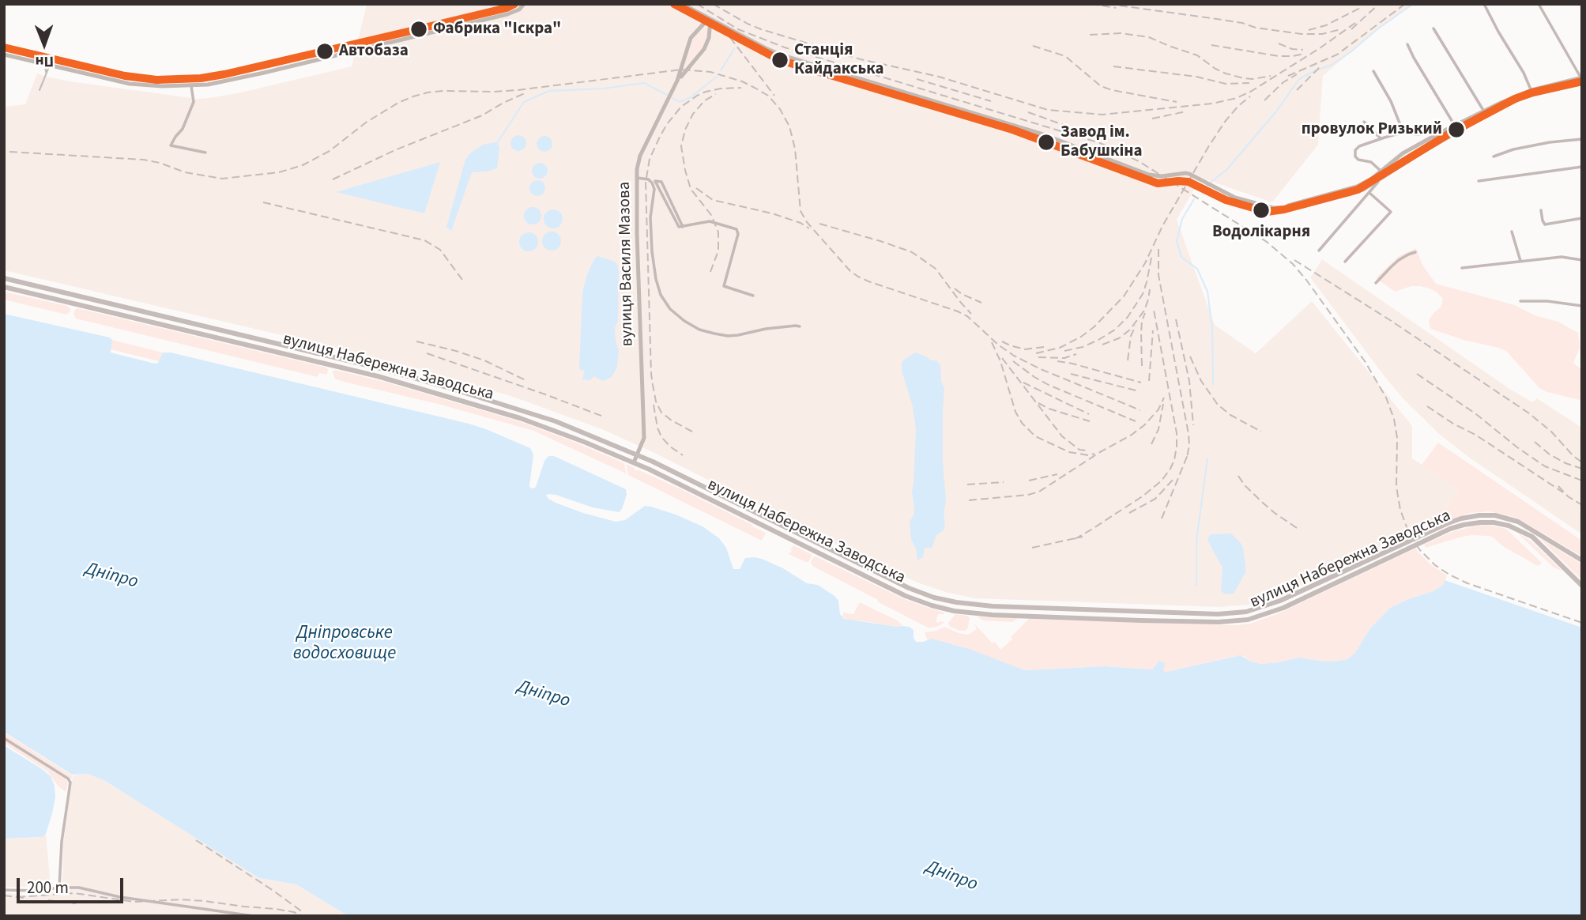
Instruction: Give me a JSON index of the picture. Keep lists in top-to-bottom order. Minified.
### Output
{"streets":{"main road":["вулиця Набережна Заводська"],"street":["вулиця Василя Мазова"]},"crossings":[["вулиця Василя Мазова","вулиця Набережна Заводська"]],"water":["Дніпро","Дніпровське водосховище"],"places":["Фабрика \"Іскра\"","Автобаза","Станція Кайдакська","провулок Ризький","Завод ім. Бабушкіна","Водолікарня"],"scale_bar":"200 m","north":"bottom"}
